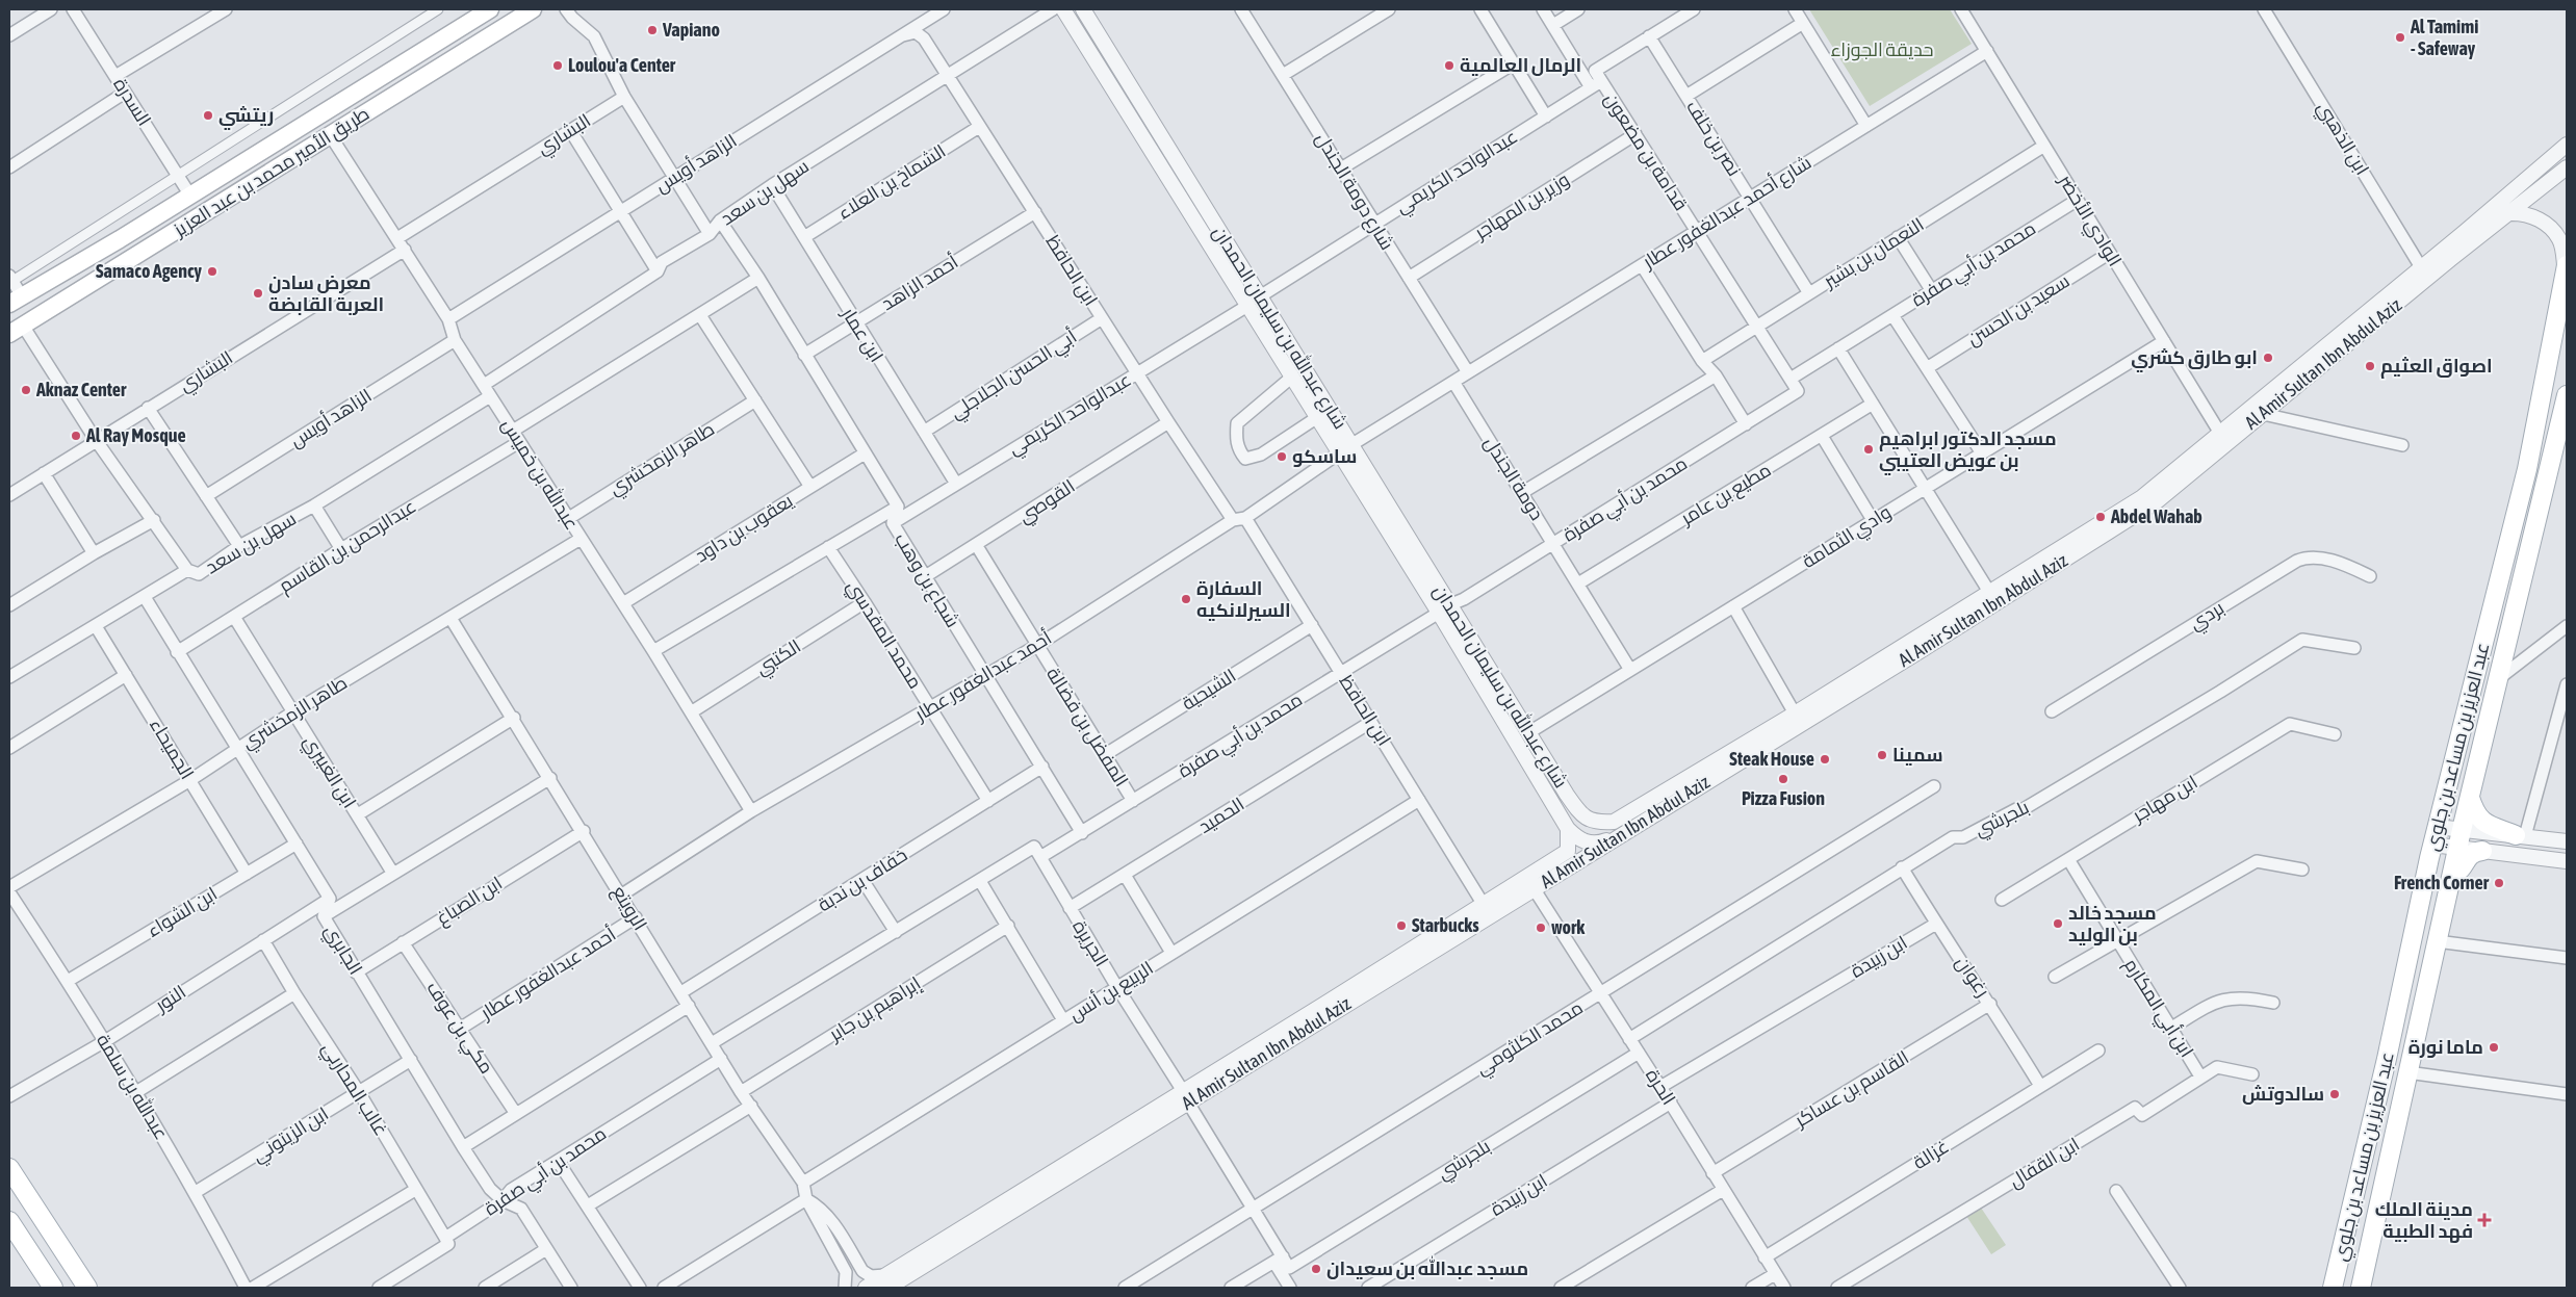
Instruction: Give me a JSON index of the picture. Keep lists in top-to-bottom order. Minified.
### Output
{"streets":{"main road":["طريق الأمير محمد بن عبد العزيز","عبد العزيز بن مساعد بن جلوي"],"street":["السدرة","البشاري","نصر بن خلف","ابن الذهبي","قدامة بن مضعون","الزاهد أويس","عبدالواحد الكريمي","الشماخ بن العلاء","شارع دومة الجندل","سهل بن سعد","وزير بن المهاجر","شارع أحمد عبدالغفور عطار","الوادي الأخضر","النعمان بن بشير","محمد بن أبي صفرة","ابن الحافظ","أحمد الزاهد","سعيد بن الحسن","شارع عبدالله بن سليمان الحمدان","ابن عمار","Al Amir Sultan Ibn Abdul Aziz","أبي الحسن الجلاجلي","طاهر الزمخشري","عبدالله بن خميس","دومة الجندل","مطيع بن عامر","القوصي","يعقوب بن داود","وادي الثمامة","عبدالرحمن بن القاسم","شجاع بن وهب","بردي","محمد المقدسي","الكتبي","أحمد عبدالغفور عطار","الشيحية","المفضل بن فضالة","الجميحاء","ابن الغبيري","ابن مهاجر","الحميد","بلجرشي","خفاف بن ندبة","ابن الصباغ","الرويتع","ابن الشواء","الجريرة","الجابري","ابن زبيدة","رغوان","الربيع بن أنس","النور","ابن أبي المكارم","إبراهيم بن جابر","مكي بن عوف","محمد الكلثومي","عبدالله بن سلمة","الحرة","غالب المحاربي","القاسم بن عساكر","ابن الزيتوني","غزالة","ابن القفال"]},"crossings":[["السدرة","طريق الأمير محمد بن عبد العزيز"],["البشاري","عبدالله بن خميس"],["نصر بن خلف","عبدالواحد الكريمي"],["نصر بن خلف","شارع أحمد عبدالغفور عطار"],["نصر بن خلف","النعمان بن بشير"],["ابن الذهبي","Al Amir Sultan Ibn Abdul Aziz"],["قدامة بن مضعون","عبدالواحد الكريمي"],["قدامة بن مضعون","وزير بن المهاجر"],["قدامة بن مضعون","شارع أحمد عبدالغفور عطار"],["قدامة بن مضعون","النعمان بن بشير"],["قدامة بن مضعون","محمد بن أبي صفرة"],["الزاهد أويس","ابن الحافظ"],["الزاهد أويس","عبدالله بن خميس"],["طريق الأمير محمد بن عبد العزيز","عبدالله بن خميس"],["عبدالواحد الكريمي","شارع دومة الجندل"],["عبدالواحد الكريمي","ابن الحافظ"],["عبدالواحد الكريمي","شارع عبدالله بن سليمان الحمدان"],["عبدالواحد الكريمي","ابن عمار"],["عبدالواحد الكريمي","شجاع بن وهب"],["الشماخ بن العلاء","ابن الحافظ"],["الشماخ بن العلاء","ابن عمار"],["شارع دومة الجندل","وزير بن المهاجر"],["شارع دومة الجندل","شارع أحمد عبدالغفور عطار"],["سهل بن سعد","ابن الحافظ"],["سهل بن سعد","ابن عمار"],["سهل بن سعد","عبدالله بن خميس"],["سهل بن سعد","شجاع بن وهب"],["سهل بن سعد","الجميحاء"],["سهل بن سعد","الجابري"],["شارع أحمد عبدالغفور عطار","الوادي الأخضر"],["الوادي الأخضر","النعمان بن بشير"],["الوادي الأخضر","محمد بن أبي صفرة"],["الوادي الأخضر","سعيد بن الحسن"],["الوادي الأخضر","Al Amir Sultan Ibn Abdul Aziz"],["الوادي الأخضر","وادي الثمامة"],["محمد بن أبي صفرة","ابن الحافظ"],["محمد بن أبي صفرة","شارع عبدالله بن سليمان الحمدان"],["محمد بن أبي صفرة","دومة الجندل"],["محمد بن أبي صفرة","شجاع بن وهب"],["محمد بن أبي صفرة","المفضل بن فضالة"],["محمد بن أبي صفرة","الرويتع"],["محمد بن أبي صفرة","الجريرة"],["محمد بن أبي صفرة","الجابري"],["محمد بن أبي صفرة","غالب المحاربي"],["ابن الحافظ","أحمد الزاهد"],["ابن الحافظ","Al Amir Sultan Ibn Abdul Aziz"],["ابن الحافظ","أبي الحسن الجلاجلي"],["ابن الحافظ","القوصي"],["ابن الحافظ","أحمد عبدالغفور عطار"],["ابن الحافظ","الشيحية"],["ابن الحافظ","الحميد"],["ابن الحافظ","الربيع بن أنس"],["أحمد الزاهد","ابن عمار"],["أحمد الزاهد","شجاع بن وهب"],["شارع عبدالله بن سليمان الحمدان","Al Amir Sultan Ibn Abdul Aziz"],["شارع عبدالله بن سليمان الحمدان","وادي الثمامة"],["شارع عبدالله بن سليمان الحمدان","أحمد عبدالغفور عطار"],["ابن عمار","أبي الحسن الجلاجلي"],["Al Amir Sultan Ibn Abdul Aziz","الجريرة"],["Al Amir Sultan Ibn Abdul Aziz","الحرة"],["طاهر الزمخشري","عبدالله بن خميس"],["طاهر الزمخشري","الجميحاء"],["طاهر الزمخشري","ابن الغبيري"],["طاهر الزمخشري","الرويتع"],["طاهر الزمخشري","الجابري"],["عبدالله بن خميس","يعقوب بن داود"],["عبدالله بن خميس","عبدالرحمن بن القاسم"],["عبدالله بن خميس","الكتبي"],["عبدالله بن خميس","أحمد عبدالغفور عطار"],["دومة الجندل","مطيع بن عامر"],["دومة الجندل","وادي الثمامة"],["القوصي","شجاع بن وهب"],["القوصي","المفضل بن فضالة"],["يعقوب بن داود","شجاع بن وهب"],["عبدالرحمن بن القاسم","ابن الغبيري"],["عبدالرحمن بن القاسم","الجابري"],["شجاع بن وهب","أحمد عبدالغفور عطار"],["شجاع بن وهب","خفاف بن ندبة"],["محمد المقدسي","الكتبي"],["محمد المقدسي","أحمد عبدالغفور عطار"],["محمد المقدسي","خفاف بن ندبة"],["أحمد عبدالغفور عطار","المفضل بن فضالة"],["أحمد عبدالغفور عطار","الرويتع"],["أحمد عبدالغفور عطار","مكي بن عوف"],["الشيحية","المفضل بن فضالة"],["الجميحاء","ابن الشواء"],["ابن مهاجر","ابن أبي المكارم"],["الحميد","الجريرة"],["بلجرشي","الجريرة"],["بلجرشي","رغوان"],["بلجرشي","الحرة"],["خفاف بن ندبة","الرويتع"],["ابن الصباغ","الرويتع"],["ابن الصباغ","الجابري"],["ابن الصباغ","مكي بن عوف"],["الرويتع","الربيع بن أنس"],["الرويتع","إبراهيم بن جابر"],["ابن الشواء","الجابري"],["ابن الشواء","عبدالله بن سلمة"],["الجريرة","الربيع بن أنس"],["الجريرة","محمد الكلثومي"],["الجابري","النور"],["الجابري","ابن الزيتوني"],["ابن زبيدة","رغوان"],["ابن زبيدة","الحرة"],["رغوان","القاسم بن عساكر"],["رغوان","غزالة"],["النور","عبدالله بن سلمة"],["النور","غالب المحاربي"],["ابن أبي المكارم","ابن القفال"],["محمد الكلثومي","الحرة"],["عبدالله بن سلمة","ابن الزيتوني"],["الحرة","القاسم بن عساكر"],["الحرة","غزالة"],["غالب المحاربي","ابن الزيتوني"]],"parks":["حديقة الجوزاء"],"places":{"other":["Vapiano","Al Tamimi - Safeway","Loulou'a Center","الرمال العالمية","ريتشي","Samaco Agency","معرض سادن العربة القابضة","ابو طارق كشري","اصواق العثيم","Aknaz Center","Al Ray Mosque","مسجد الدكتور ابراهيم بن عويض العتيبي","ساسكو","Abdel Wahab","السفارة السيرلانكيه","سمينا","Steak House","Pizza Fusion","French Corner","مسجد خالد بن الوليد","Starbucks","work","ماما نورة","سالدوتش","مسجد عبدالله بن سعيدان"],"health":["مدينة الملك فهد الطبية"]}}
